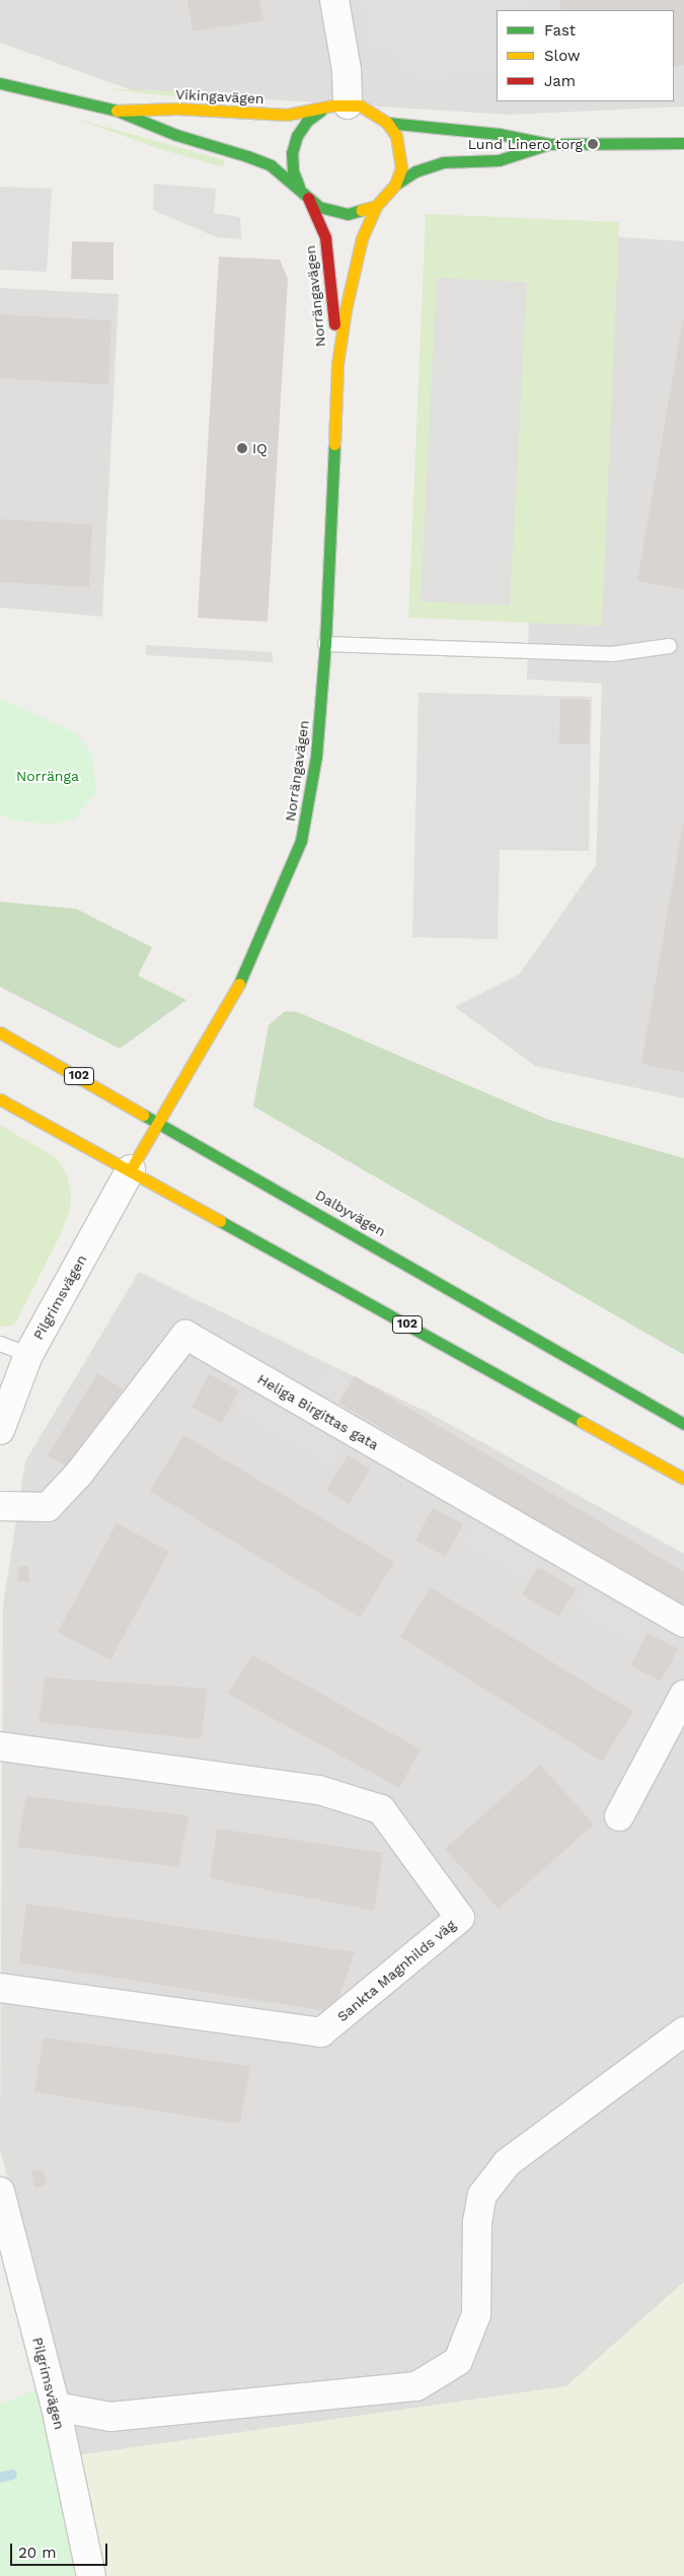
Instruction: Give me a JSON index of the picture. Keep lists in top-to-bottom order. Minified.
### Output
{"streets":{"street":["Vikingavägen","Norrängavägen","102","Dalbyvägen","Pilgrimsvägen","Heliga Birgittas gata","Sankta Magnhilds väg"]},"crossings":[["Vikingavägen","Norrängavägen"],["Norrängavägen","102"],["Norrängavägen","Dalbyvägen"],["Norrängavägen","Pilgrimsvägen"],["102","Pilgrimsvägen"]],"parks":["Norränga"],"places":["Lund Linero torg","IQ"],"legend":["Fast","Slow","Jam"],"scale_bar":"20 m"}
